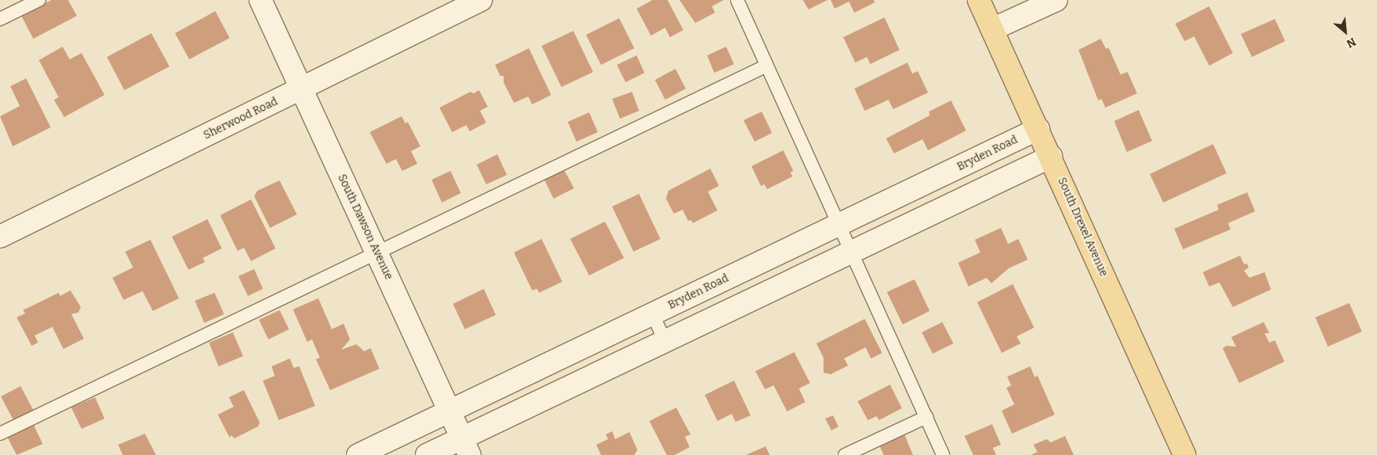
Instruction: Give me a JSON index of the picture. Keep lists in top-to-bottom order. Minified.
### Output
{"streets":{"main road":["South Drexel Avenue"],"street":["Sherwood Road","Bryden Road","South Dawson Avenue"]},"crossings":[["Sherwood Road","South Dawson Avenue"],["Bryden Road","South Dawson Avenue"],["Bryden Road","South Drexel Avenue"]],"north":"bottom right"}
